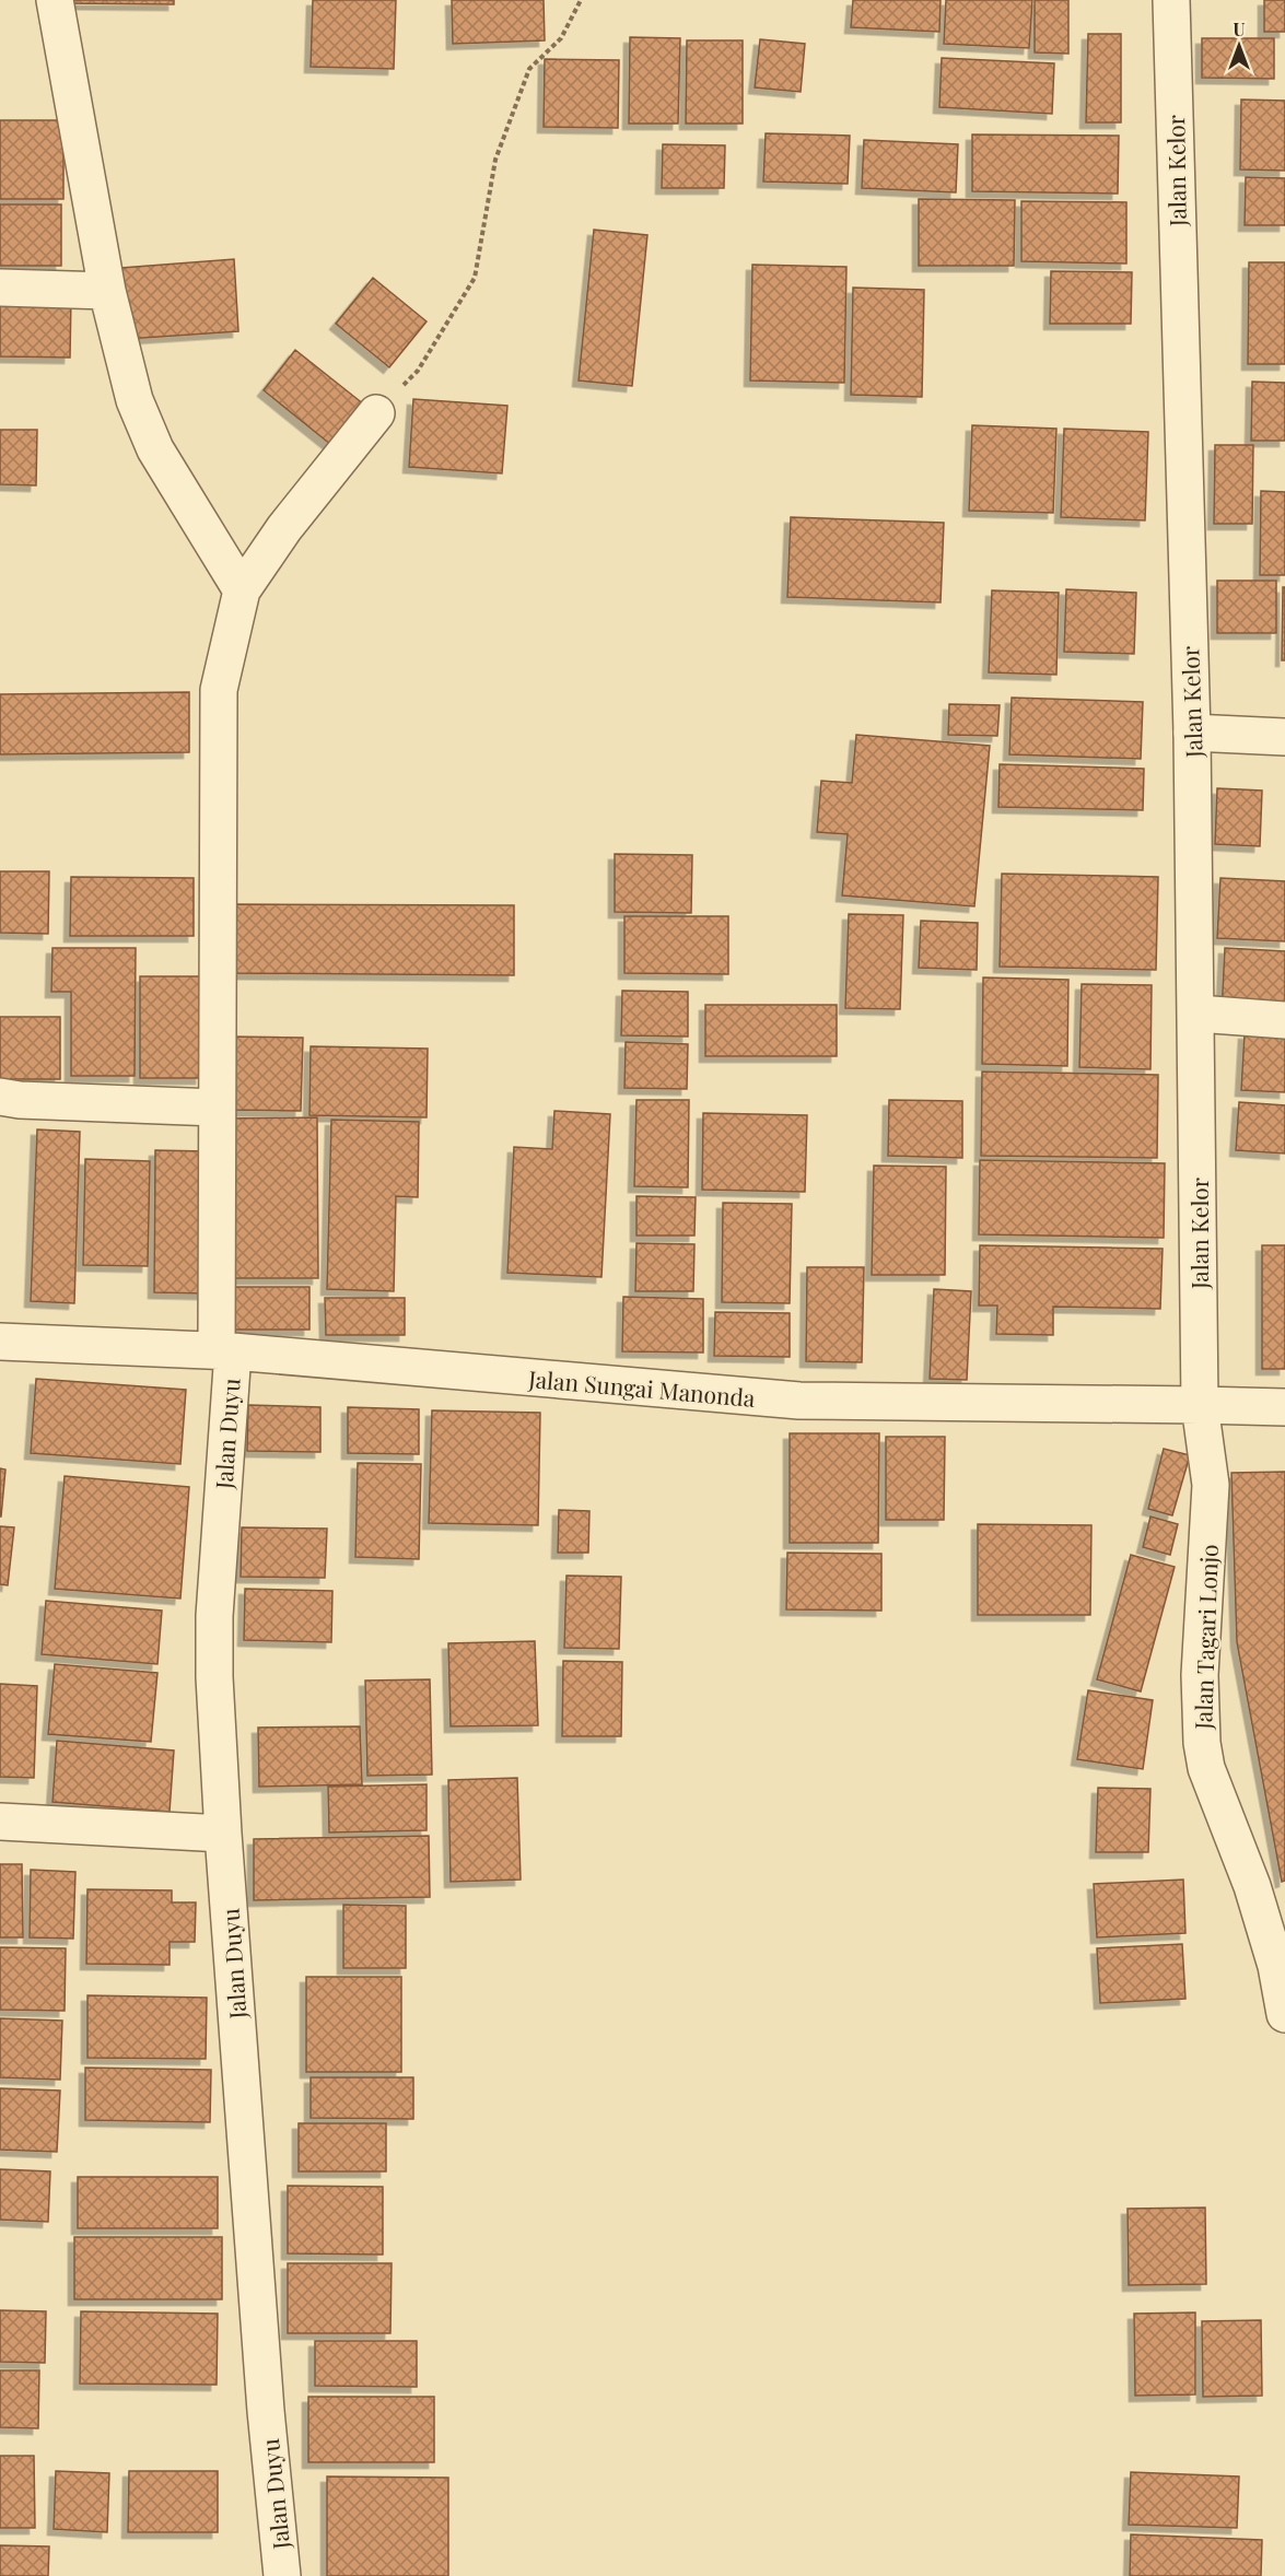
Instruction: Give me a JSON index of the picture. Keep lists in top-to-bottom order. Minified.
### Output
{"streets":{"street":["Jalan Kelor","Jalan Sungai Manonda","Jalan Duyu","Jalan Tagari Lonjo"]},"crossings":[["Jalan Kelor","Jalan Sungai Manonda"],["Jalan Kelor","Jalan Tagari Lonjo"],["Jalan Sungai Manonda","Jalan Duyu"],["Jalan Sungai Manonda","Jalan Tagari Lonjo"]],"north":"top"}
